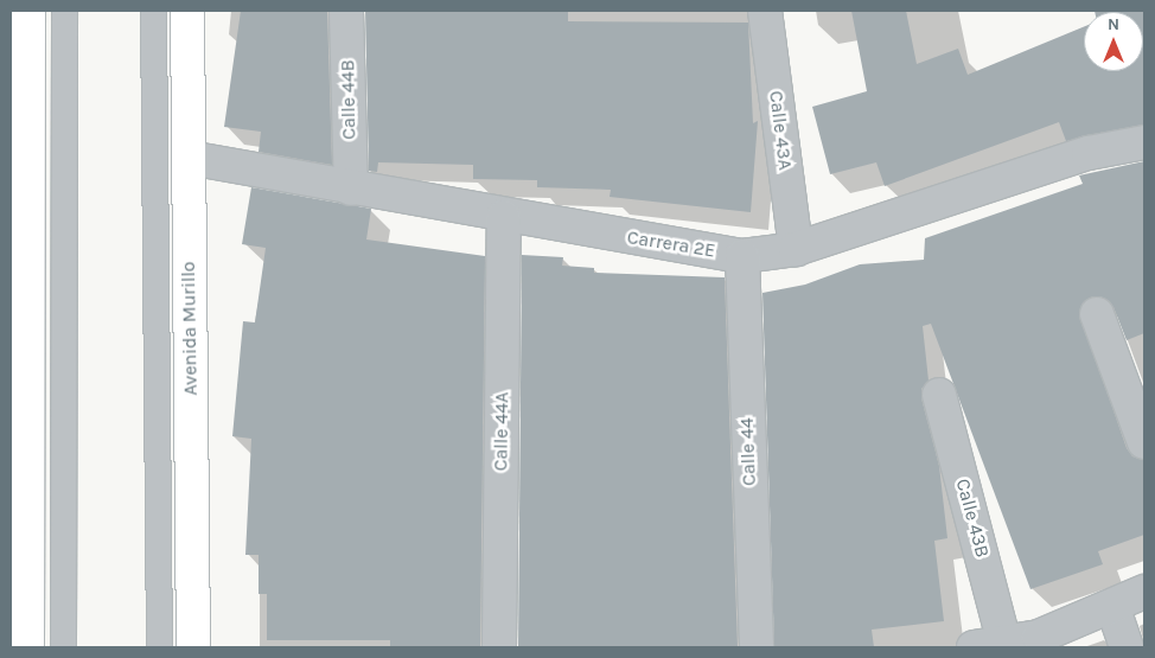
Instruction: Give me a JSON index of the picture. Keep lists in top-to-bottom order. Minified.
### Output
{"streets":{"main road":["Avenida Murillo"],"street":["Calle 44B","Calle 43A","Carrera 2E","Calle 44A","Calle 44","Calle 43B"]},"crossings":[["Calle 44B","Carrera 2E"],["Calle 43A","Carrera 2E"],["Carrera 2E","Avenida Murillo"],["Carrera 2E","Calle 44A"],["Carrera 2E","Calle 44"]],"north":"top"}
